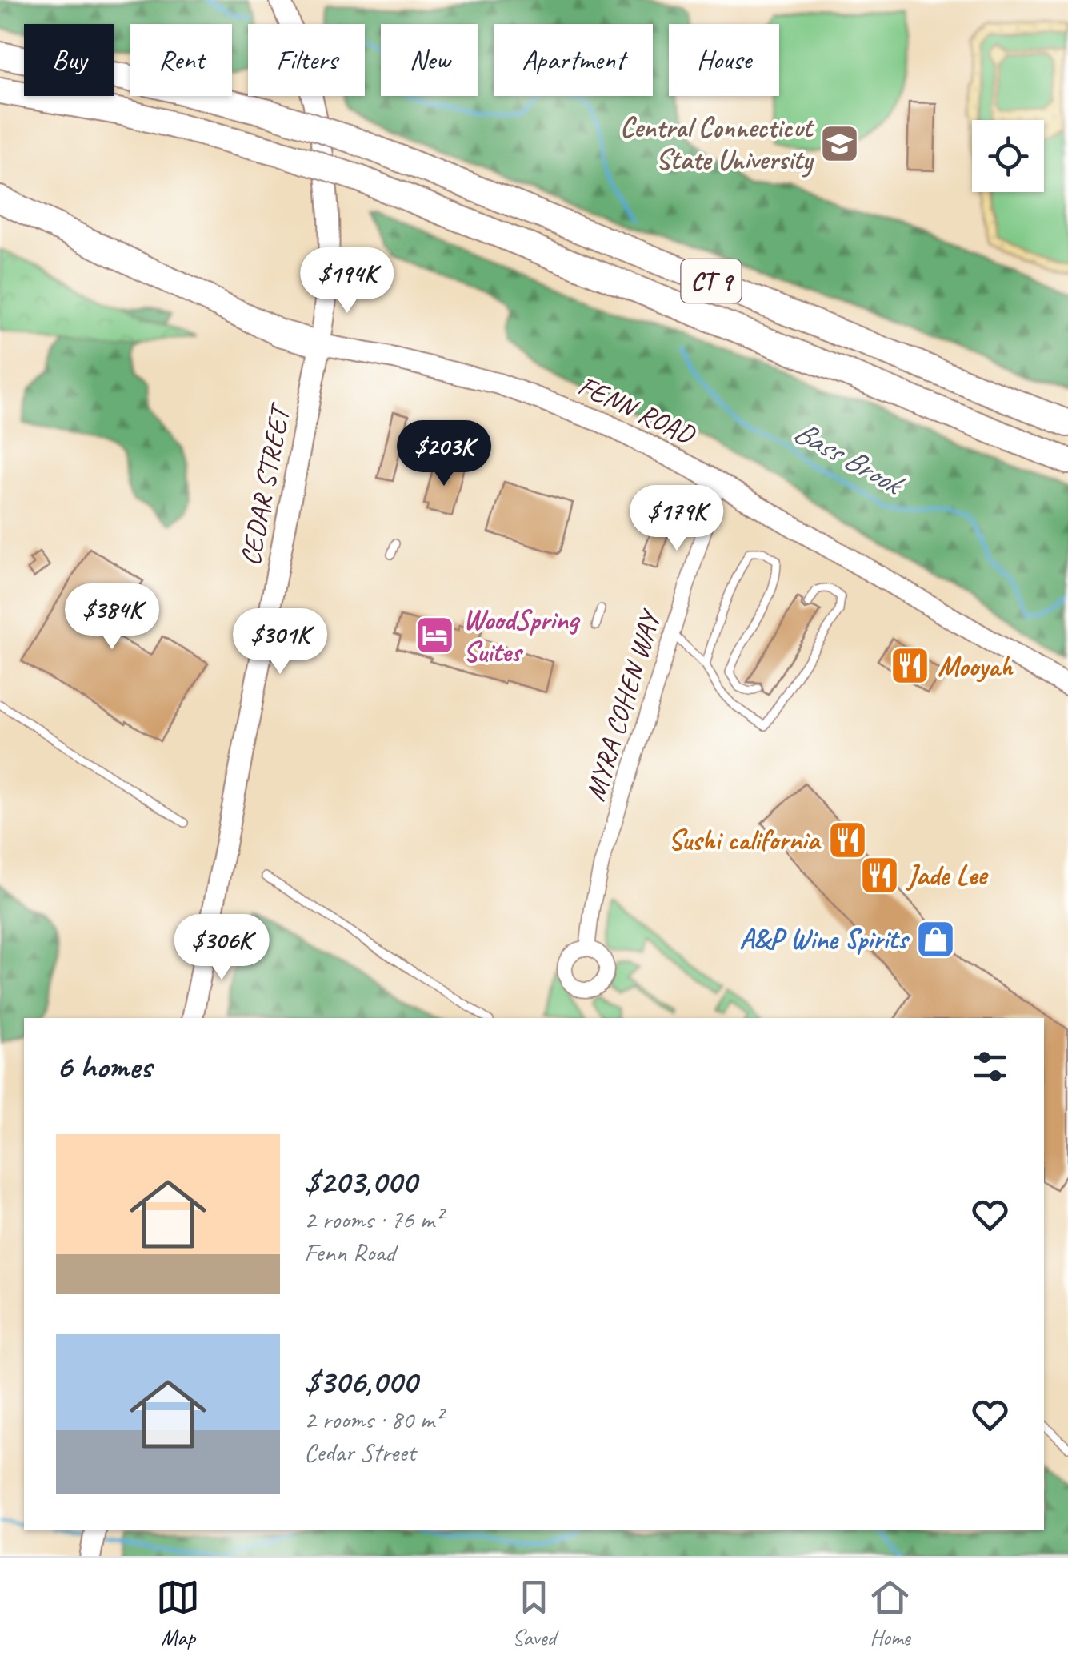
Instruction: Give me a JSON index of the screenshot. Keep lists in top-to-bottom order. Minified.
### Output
{"streets":{"highway":["CT 9"],"main road":["FENN ROAD","CEDAR STREET"],"street":["MYRA COHEN WAY"]},"crossings":[["FENN ROAD","CEDAR STREET"],["FENN ROAD","MYRA COHEN WAY"]],"water":["Bass Brook"],"places":{"school or university":["Central Connecticut State University"],"hotel":["WoodSpring Suites"],"restaurant":["Mooyah","Sushi california","Jade Lee"],"shop":["A&P Wine Spirits"]},"page":{"chip":["Buy","Rent","Filters","New","Apartment","House"],"price":["$194K","$203K","$179K","$384K","$301K","$306K"],"heading":"6 homes","list":[{"name":"$203,000","note":"2 rooms · 76 m² · Fenn Road"},{"name":"$306,000","note":"2 rooms · 80 m² · Cedar Street"}],"tabs":["Map","Saved","Home"]}}
